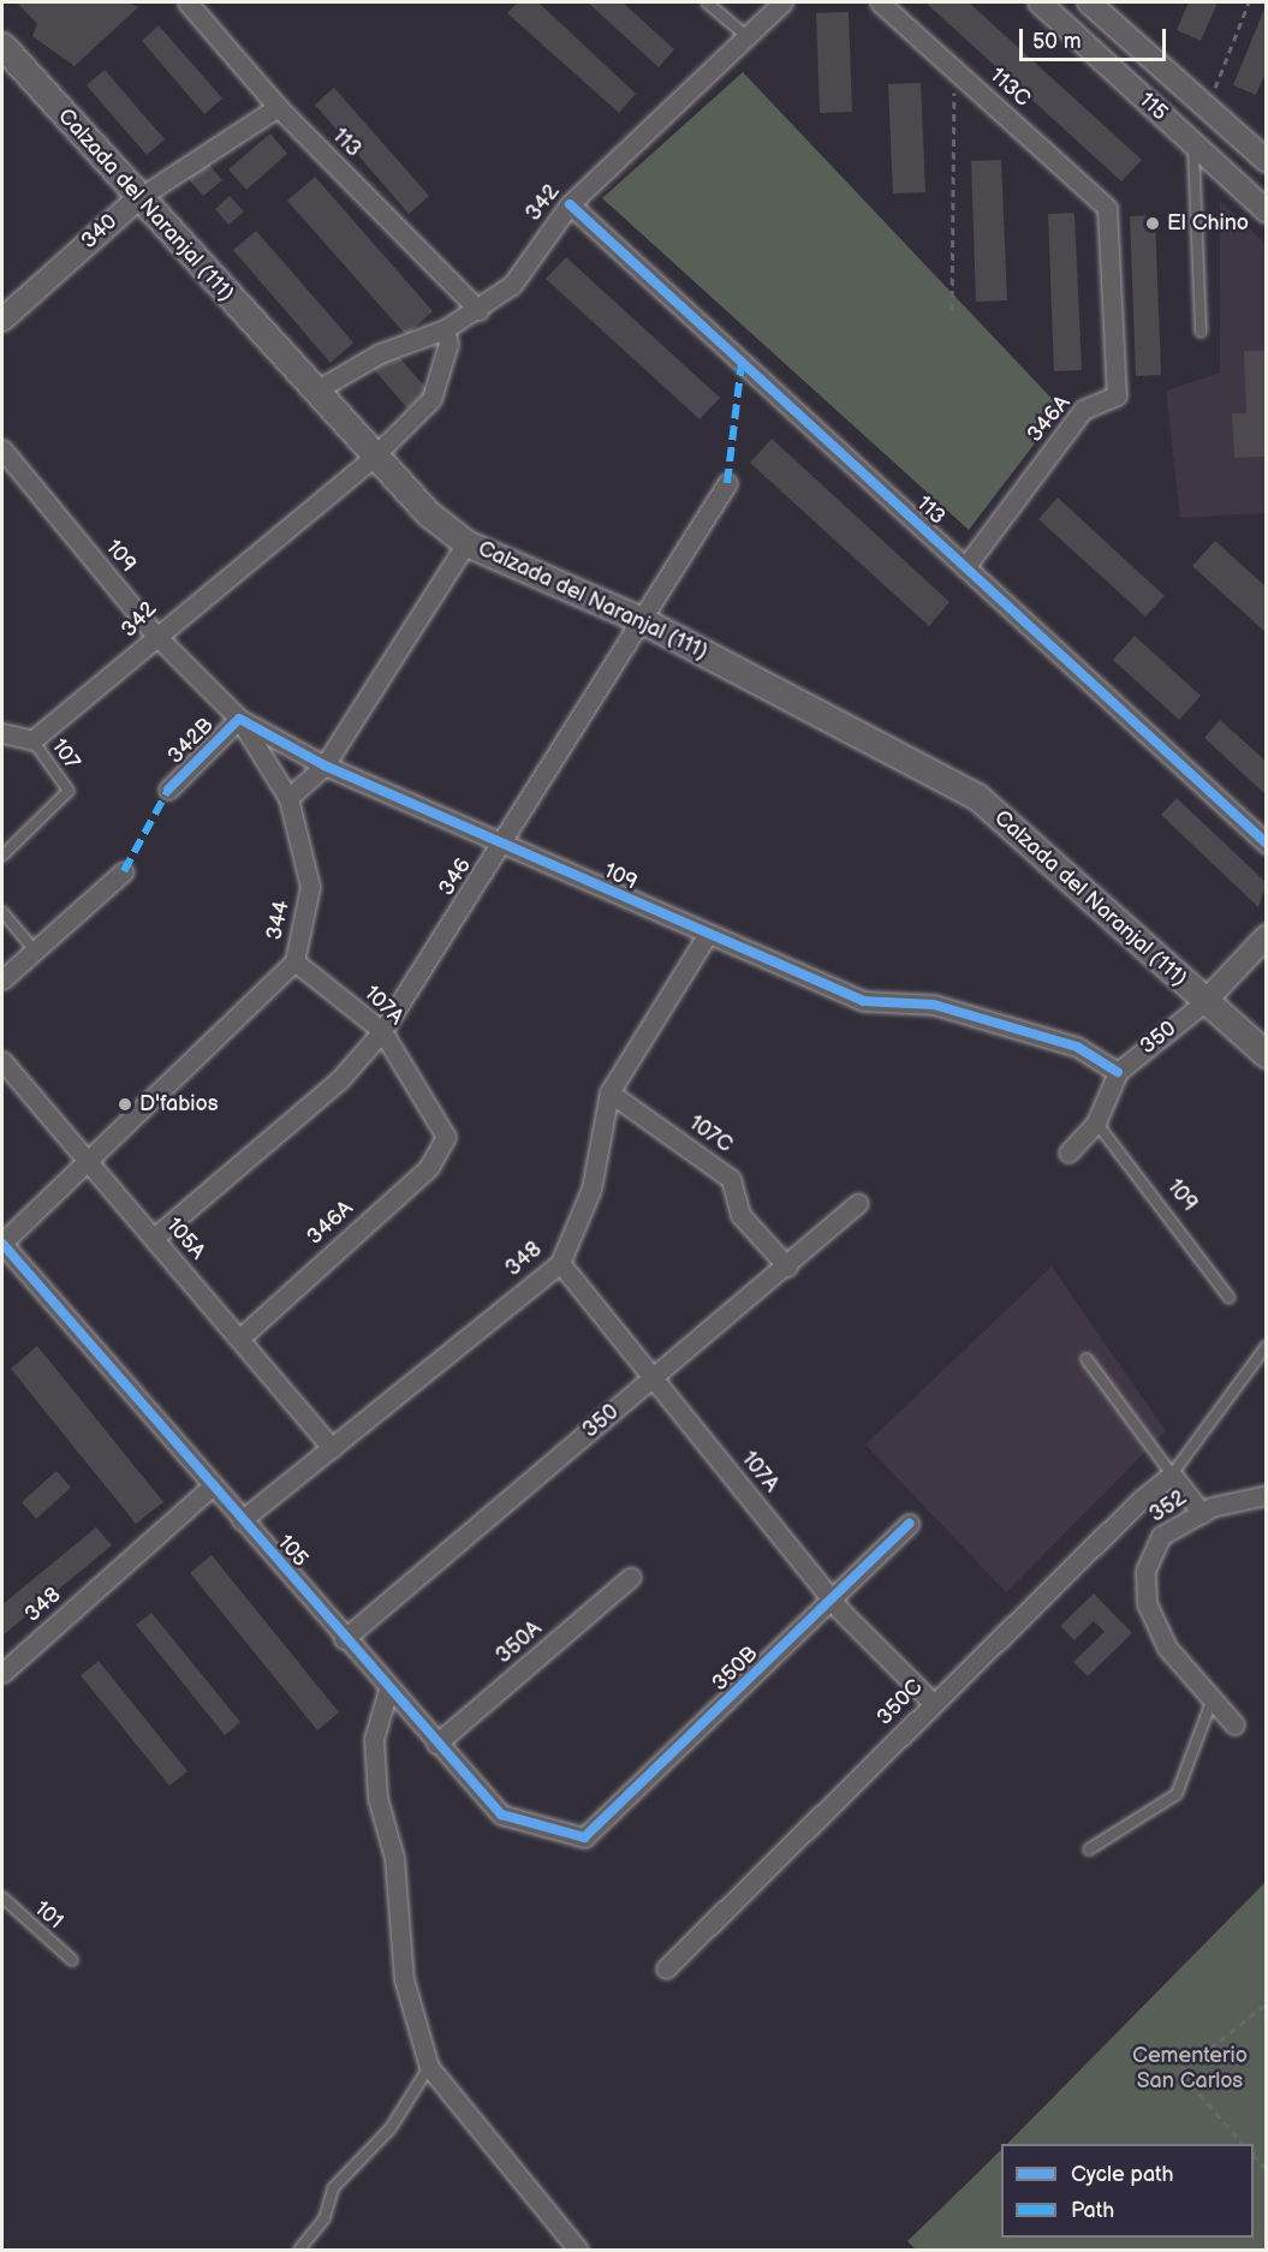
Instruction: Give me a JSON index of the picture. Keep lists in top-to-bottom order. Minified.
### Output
{"streets":{"main road":["Calzada del Naranjal (111)"],"street":["113C","115","113","342","340","346A","109","342B","346","344","107A","350","107C","105A","348","352","105","350A","350B","350C"],"lane":["107","101"]},"crossings":[["113C","346A"],["113","342"],["113","340"],["113","346A"],["342","Calzada del Naranjal (111)"],["342","109"],["342","107"],["Calzada del Naranjal (111)","340"],["Calzada del Naranjal (111)","346"],["Calzada del Naranjal (111)","350"],["346A","107A"],["346A","105A"],["109","342B"],["109","346"],["109","344"],["109","350"],["109","348"],["346","107A"],["346","105A"],["344","107A"],["344","105A"],["344","105"],["107A","350"],["107A","348"],["107A","350B"],["107A","350C"],["350","107C"],["350","105"],["107C","348"],["105A","348"],["348","105"],["105","350A"],["105","350B"]],"parks":["Cementerio San Carlos"],"places":["El Chino","D'fabios"],"legend":["Cycle path","Path"],"scale_bar":"50 m"}
